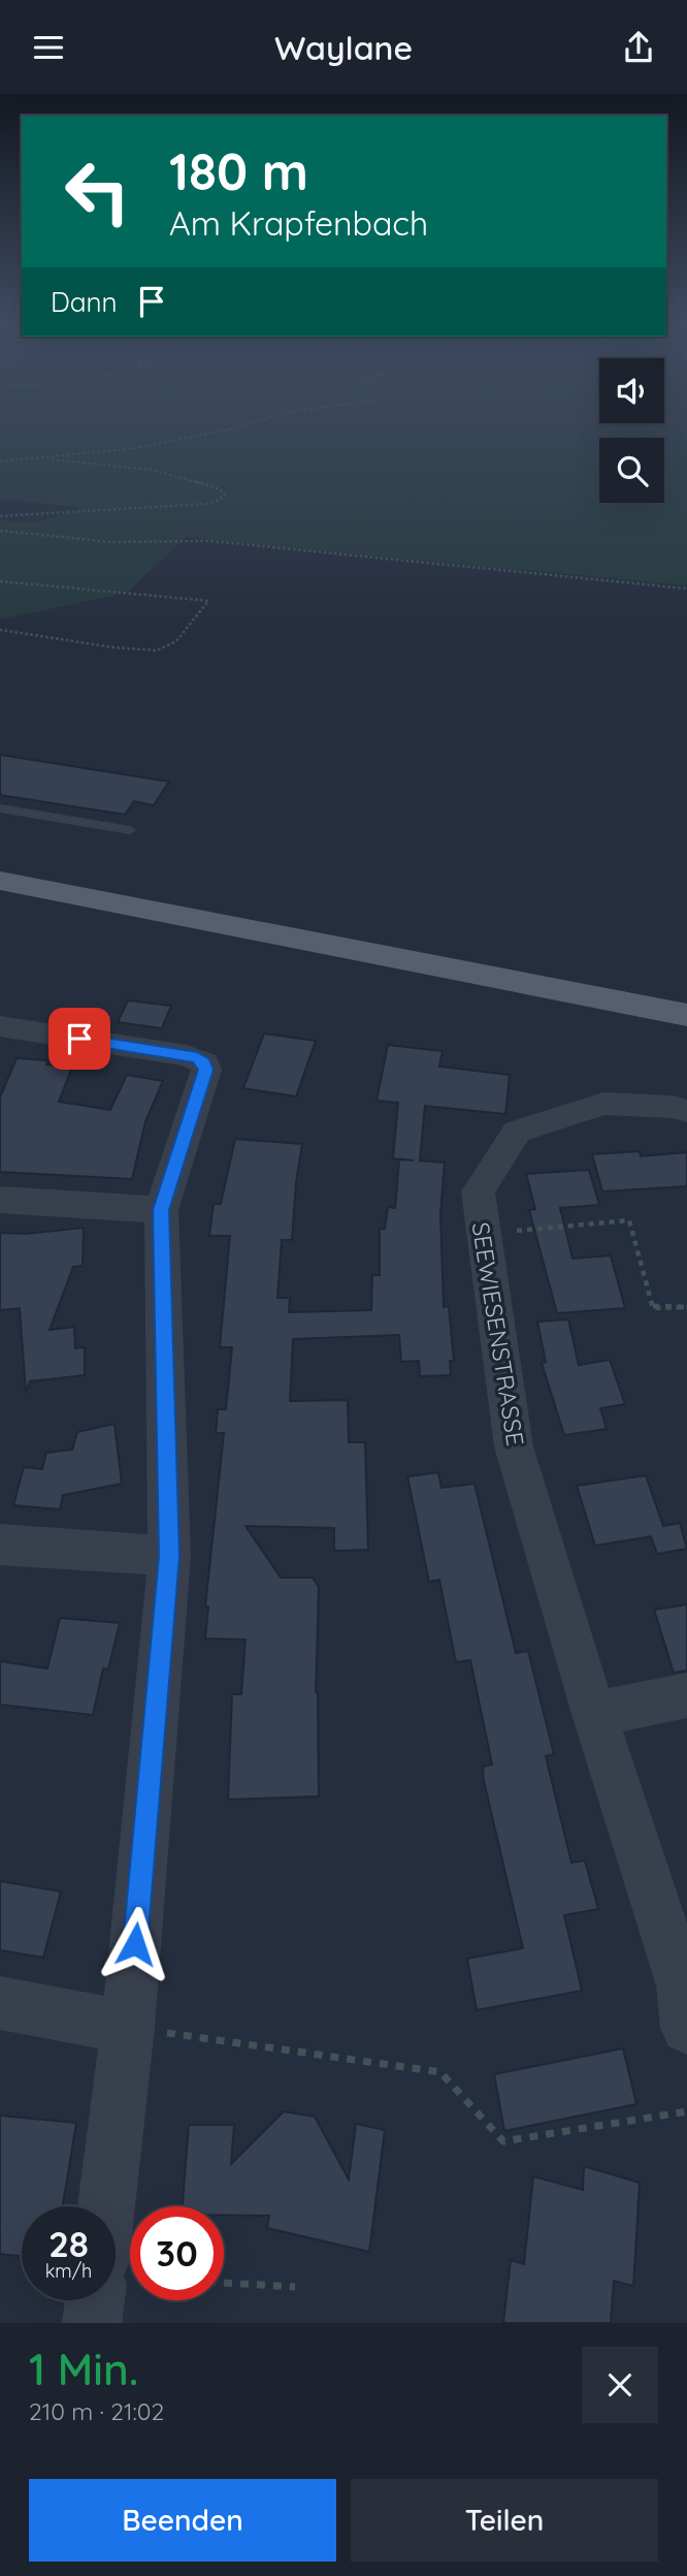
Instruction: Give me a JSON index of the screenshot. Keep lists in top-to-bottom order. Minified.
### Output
{"streets":{"street":["SEEWIESENSTRASSE"]},"page":{"header":"Waylane","turn":["180 m","Am Krapfenbach"],"then":"Dann","speed":"28 km/h","limit":"30","heading":["1 Min.","210 m · 21:02"],"buttons":["Beenden","Teilen"]}}
